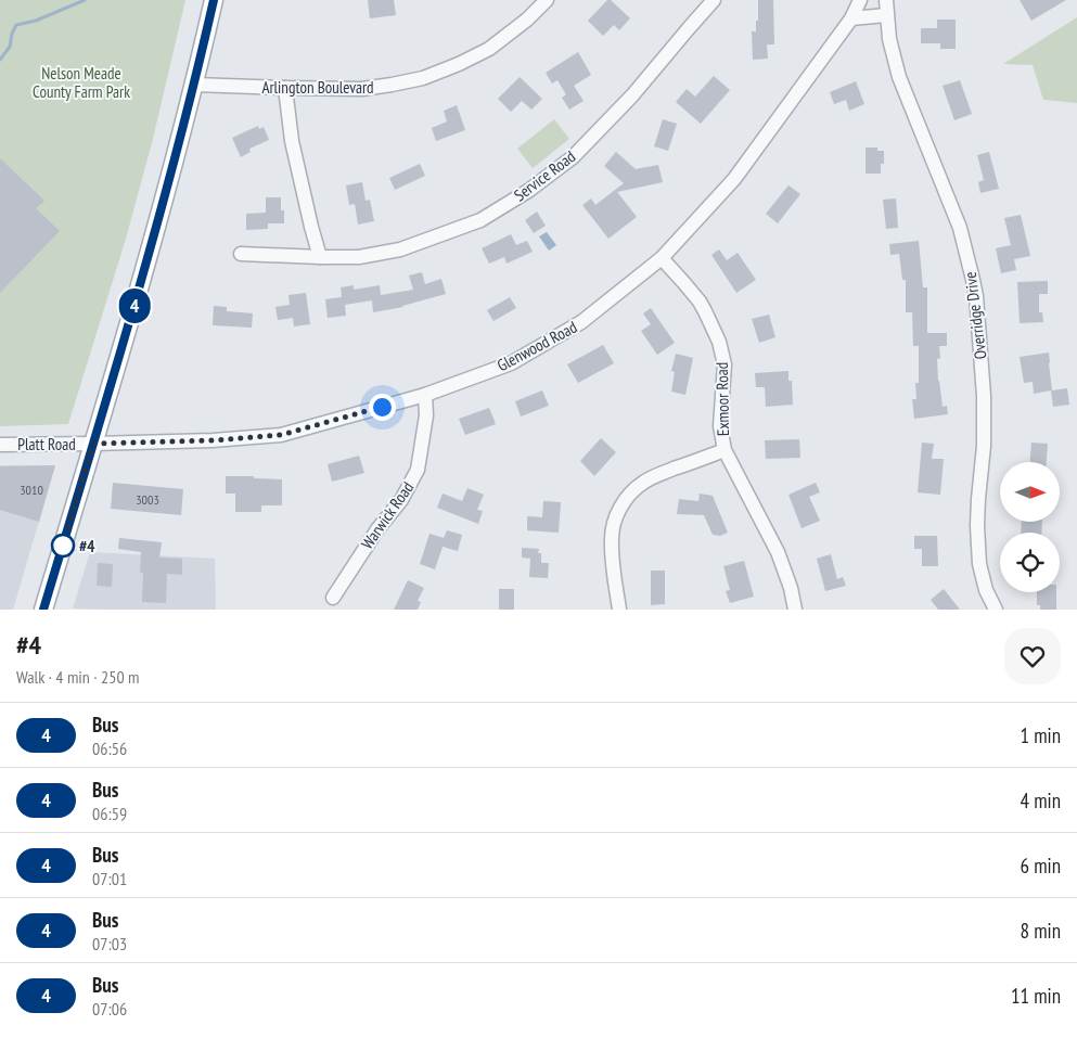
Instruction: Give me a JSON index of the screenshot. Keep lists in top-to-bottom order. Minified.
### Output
{"streets":{"street":["Arlington Boulevard","Service Road","Overridge Drive","Glenwood Road","Exmoor Road","Platt Road","Warwick Road"]},"crossings":[["Glenwood Road","Exmoor Road"],["Glenwood Road","Platt Road"],["Glenwood Road","Warwick Road"]],"parks":["Nelson Meade County Farm Park"],"places":["#4"],"lines":["bus line 4"],"house_numbers":["3010","3003"],"north":"right","page":{"on_map":"4","heading":["#4","Walk · 4 min · 250 m"],"list":[{"mark":"4","name":"Bus","note":"06:56","value":"1 min"},{"mark":"4","name":"Bus","note":"06:59","value":"4 min"},{"mark":"4","name":"Bus","note":"07:01","value":"6 min"},{"mark":"4","name":"Bus","note":"07:03","value":"8 min"},{"mark":"4","name":"Bus","note":"07:06","value":"11 min"}]}}
